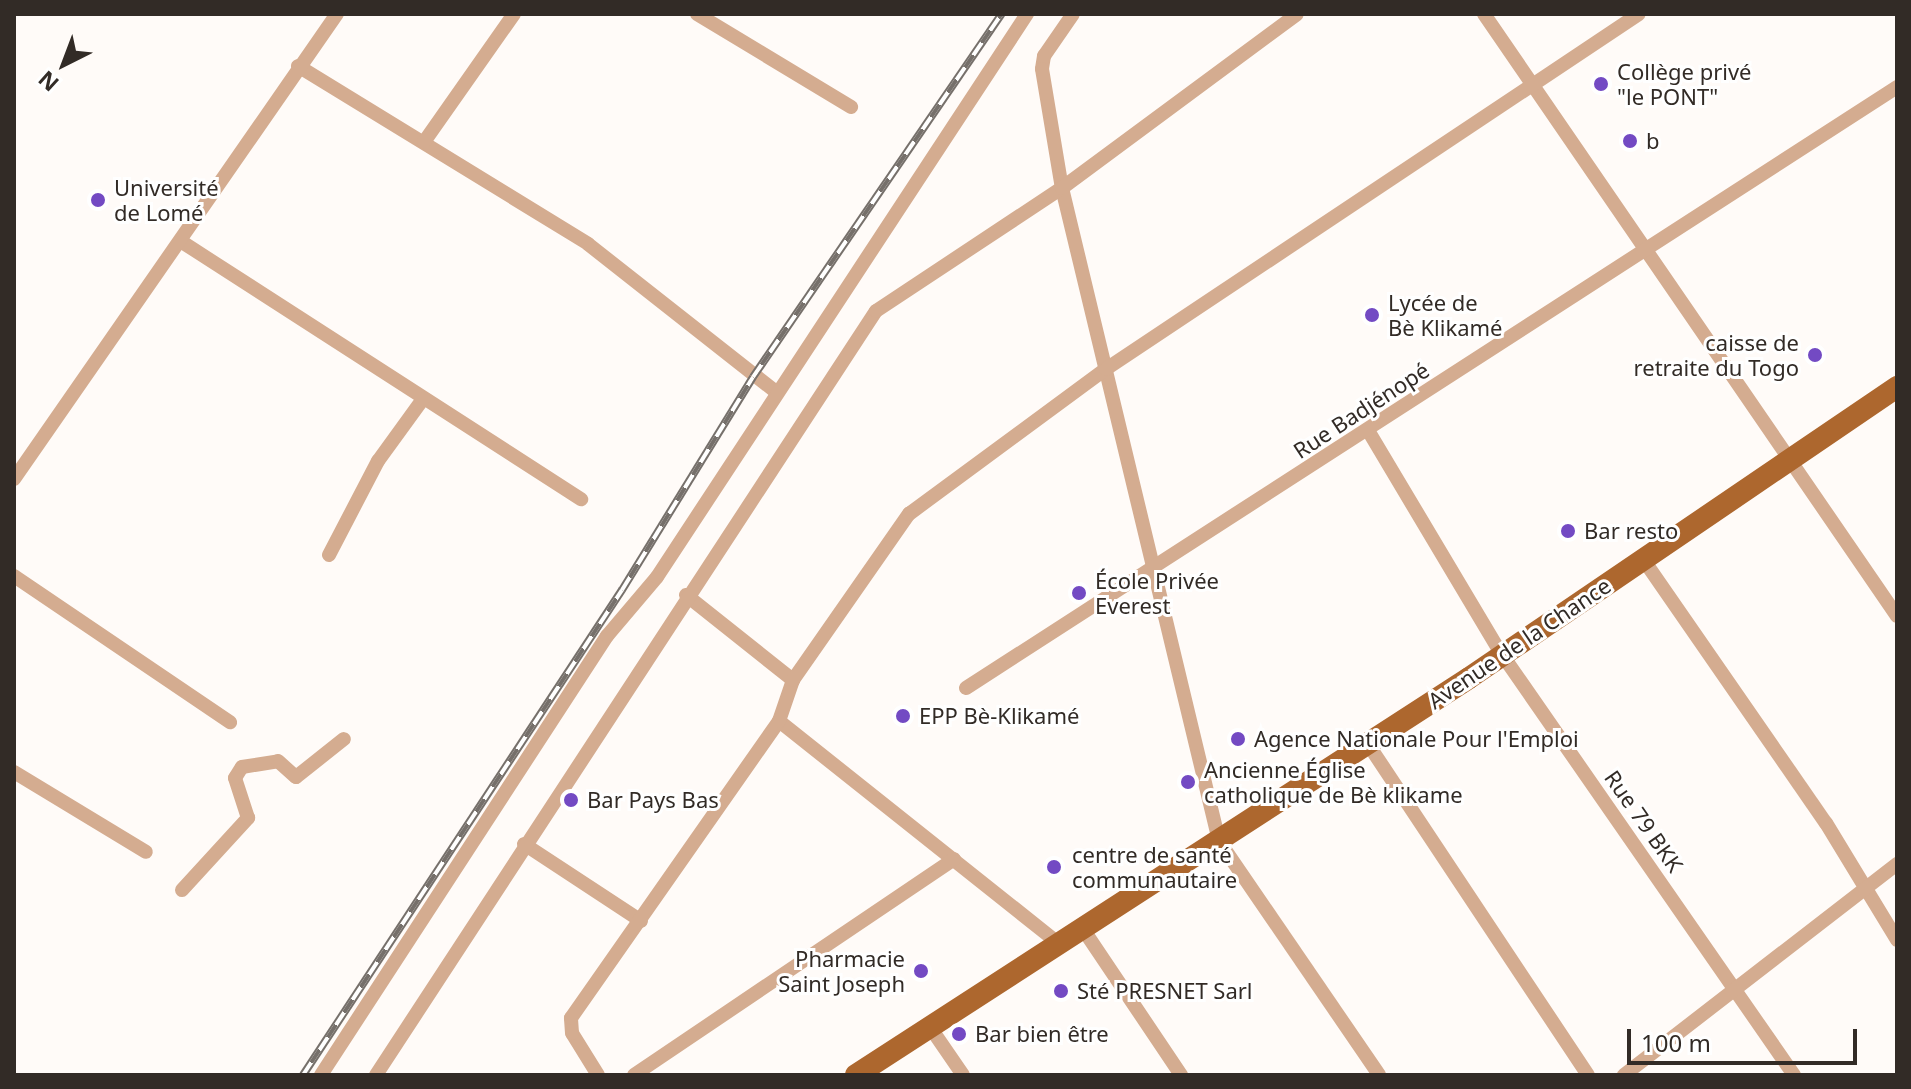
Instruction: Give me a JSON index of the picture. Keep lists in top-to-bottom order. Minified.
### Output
{"streets":{"main road":["Avenue de la Chance"],"street":["Rue Badjénopé","Rue 79 BKK"]},"crossings":[["Rue Badjénopé","Rue 79 BKK"],["Avenue de la Chance","Rue 79 BKK"]],"places":["Collège privé \"le PONT\"","b","Université de Lomé","Lycée de Bè Klikamé","caisse de retraite du Togo","Bar resto","École Privée Everest","EPP Bè-Klikamé","Agence Nationale Pour l'Emploi","Ancienne Église catholique de Bè klikame","Bar Pays Bas","centre de santé communautaire","Pharmacie Saint Joseph","Sté PRESNET Sarl","Bar bien être"],"scale_bar":"100 m","north":"bottom left"}
